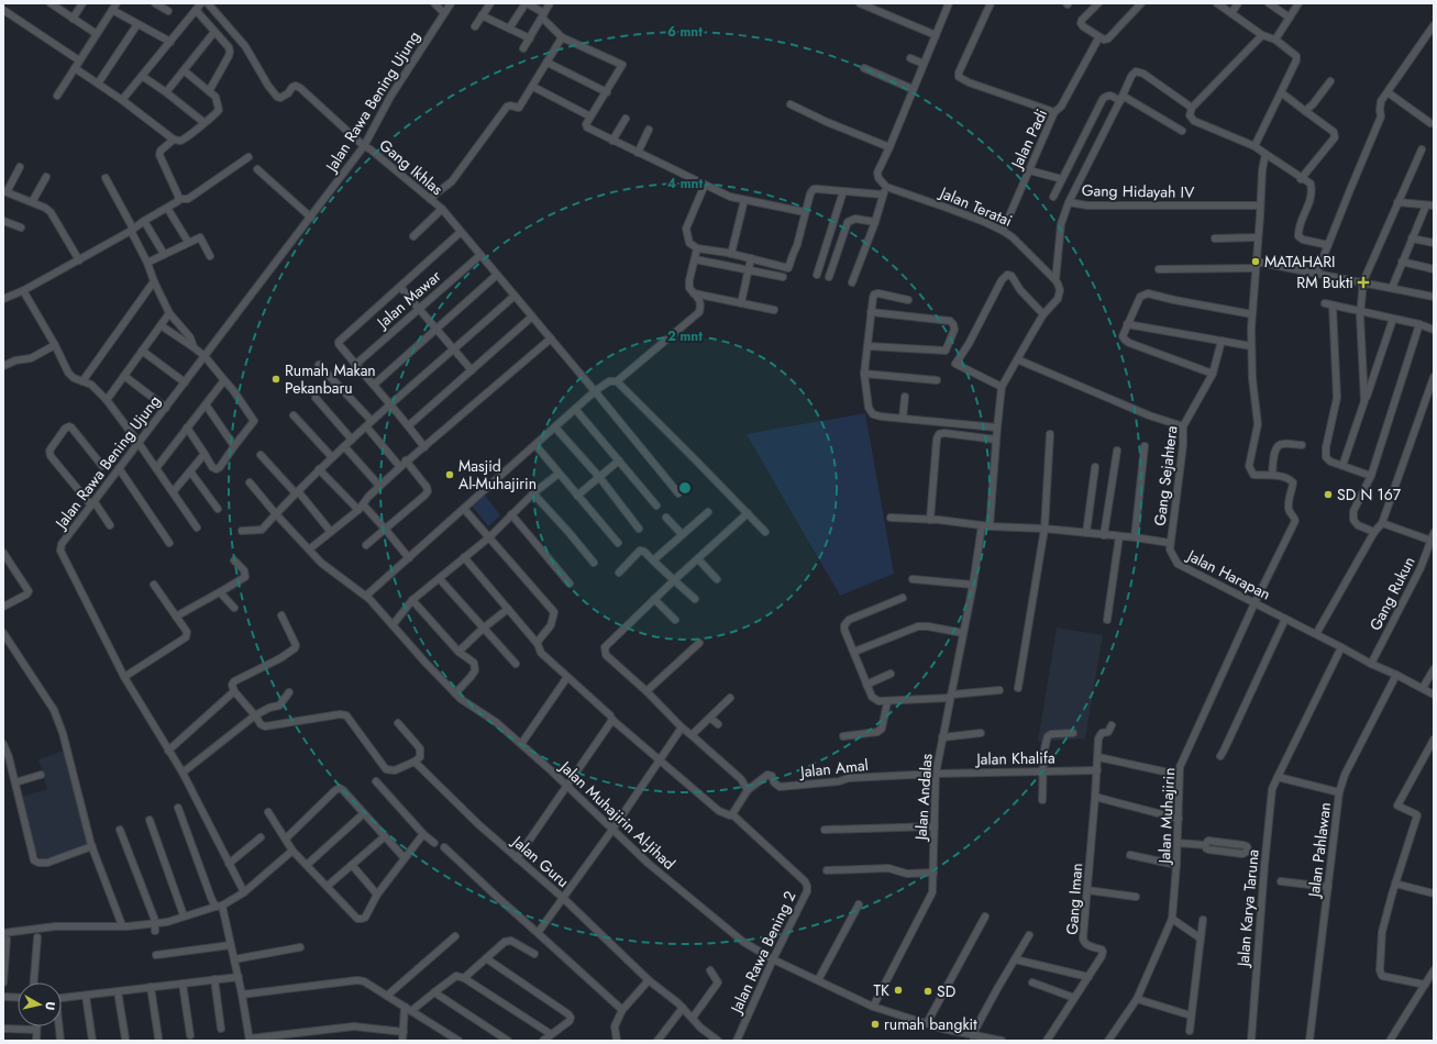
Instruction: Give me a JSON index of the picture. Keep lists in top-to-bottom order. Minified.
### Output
{"streets":{"street":["Jalan Rawa Bening Ujung","Jalan Padi","Gang Ikhlas","Gang Hidayah IV","Jalan Teratai","Jalan Mawar","Gang Sejahtera","Jalan Harapan","Gang Rukun","Jalan Khalifa","Jalan Amal","Jalan Andalas","Jalan Muhajirin Al-Jihad","Jalan Muhajirin","Jalan Pahlawan","Jalan Guru","Gang Iman","Jalan Karya Taruna","Jalan Rawa Bening 2"]},"crossings":[["Jalan Rawa Bening Ujung","Gang Ikhlas"],["Jalan Padi","Jalan Teratai"],["Gang Ikhlas","Jalan Mawar"],["Gang Hidayah IV","Jalan Teratai"],["Gang Sejahtera","Jalan Harapan"],["Jalan Harapan","Gang Rukun"],["Jalan Harapan","Jalan Andalas"],["Jalan Harapan","Jalan Muhajirin"],["Jalan Harapan","Jalan Pahlawan"],["Jalan Harapan","Jalan Karya Taruna"],["Jalan Khalifa","Jalan Amal"],["Jalan Khalifa","Jalan Andalas"],["Jalan Khalifa","Gang Iman"],["Jalan Amal","Jalan Andalas"],["Jalan Andalas","Jalan Muhajirin Al-Jihad"],["Jalan Muhajirin Al-Jihad","Jalan Rawa Bening 2"]],"places":{"other":["MATAHARI","Rumah Makan Pekanbaru","Masjid Al-Muhajirin","SD N 167","TK","SD","rumah bangkit"],"health":["RM Bukti"]},"north":"right","rings":["6 mnt","4 mnt","2 mnt"]}
